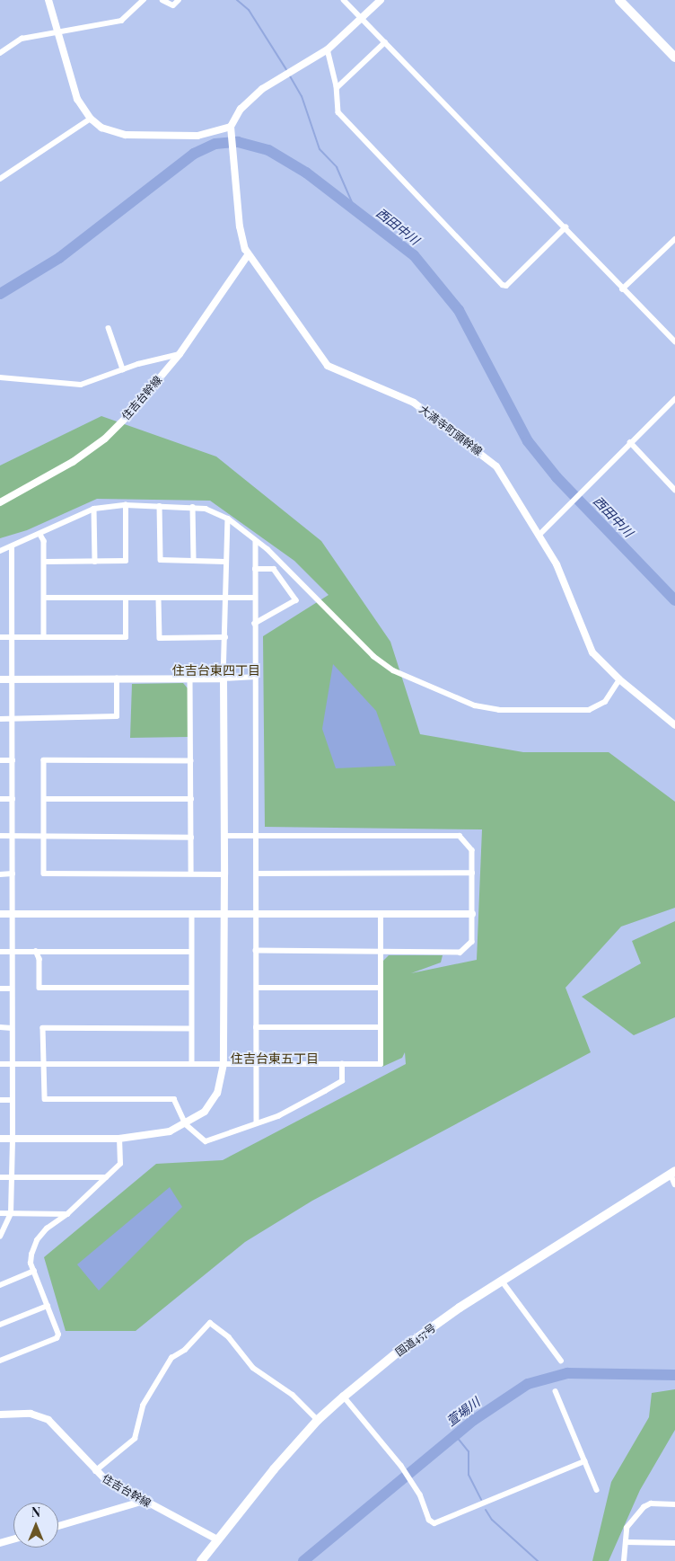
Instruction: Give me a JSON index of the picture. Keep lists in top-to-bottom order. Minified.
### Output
{"streets":{"highway":["国道457号"],"street":["住吉台幹線","大満寺町頭幹線"]},"crossings":[["住吉台幹線","大満寺町頭幹線"],["住吉台幹線","国道457号"]],"districts":["住吉台東四丁目","住吉台東五丁目"],"water":["西田中川","萱場川"],"north":"top"}
